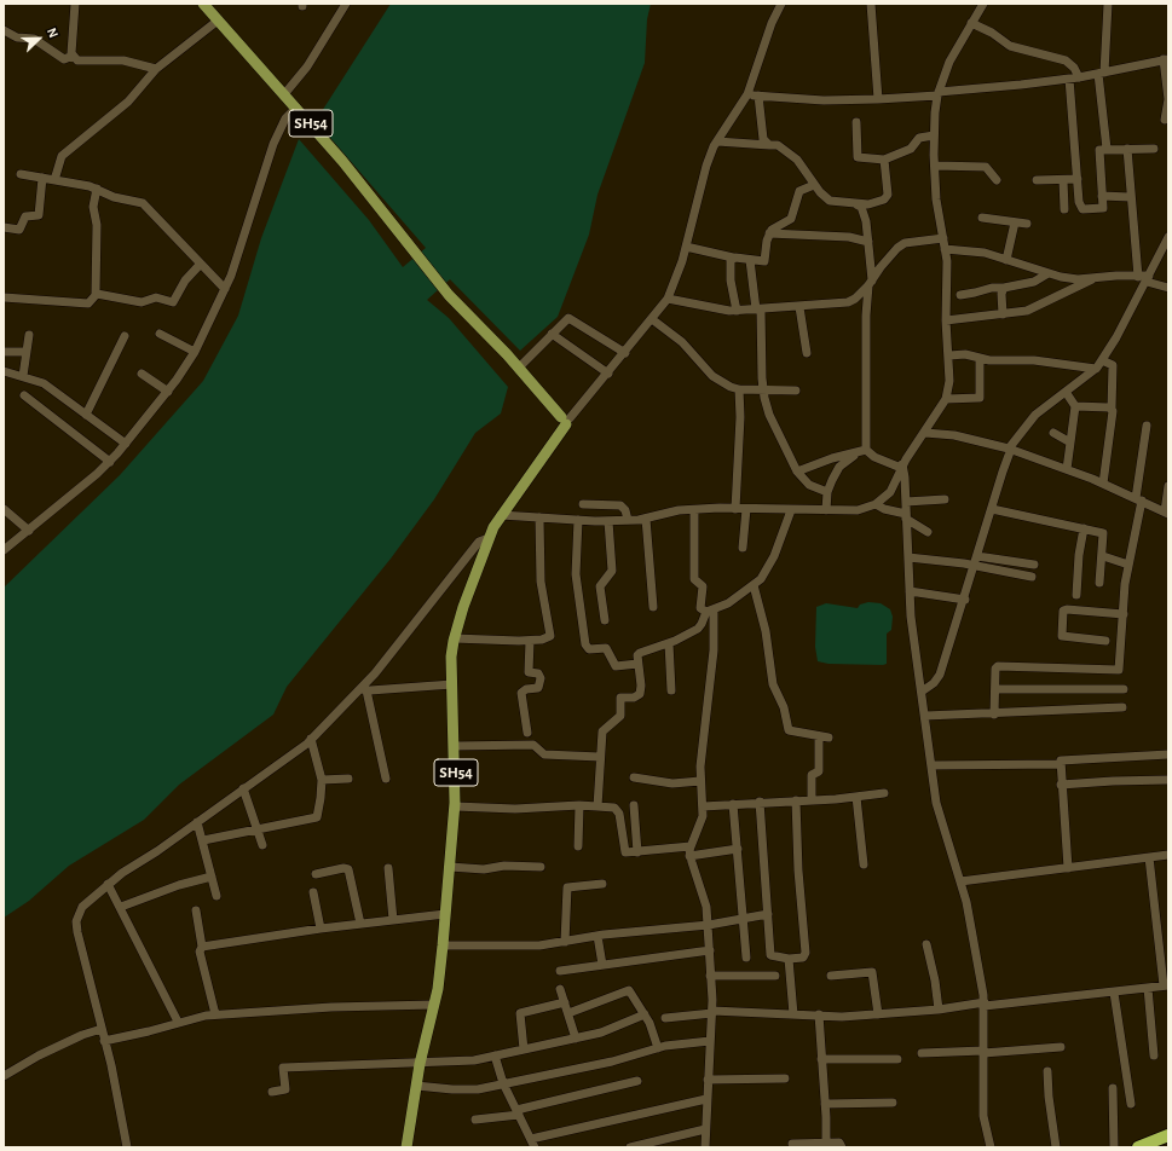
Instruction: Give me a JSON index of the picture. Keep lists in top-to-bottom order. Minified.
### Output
{"streets":{"main road":["SH54"]},"north":"top right"}
